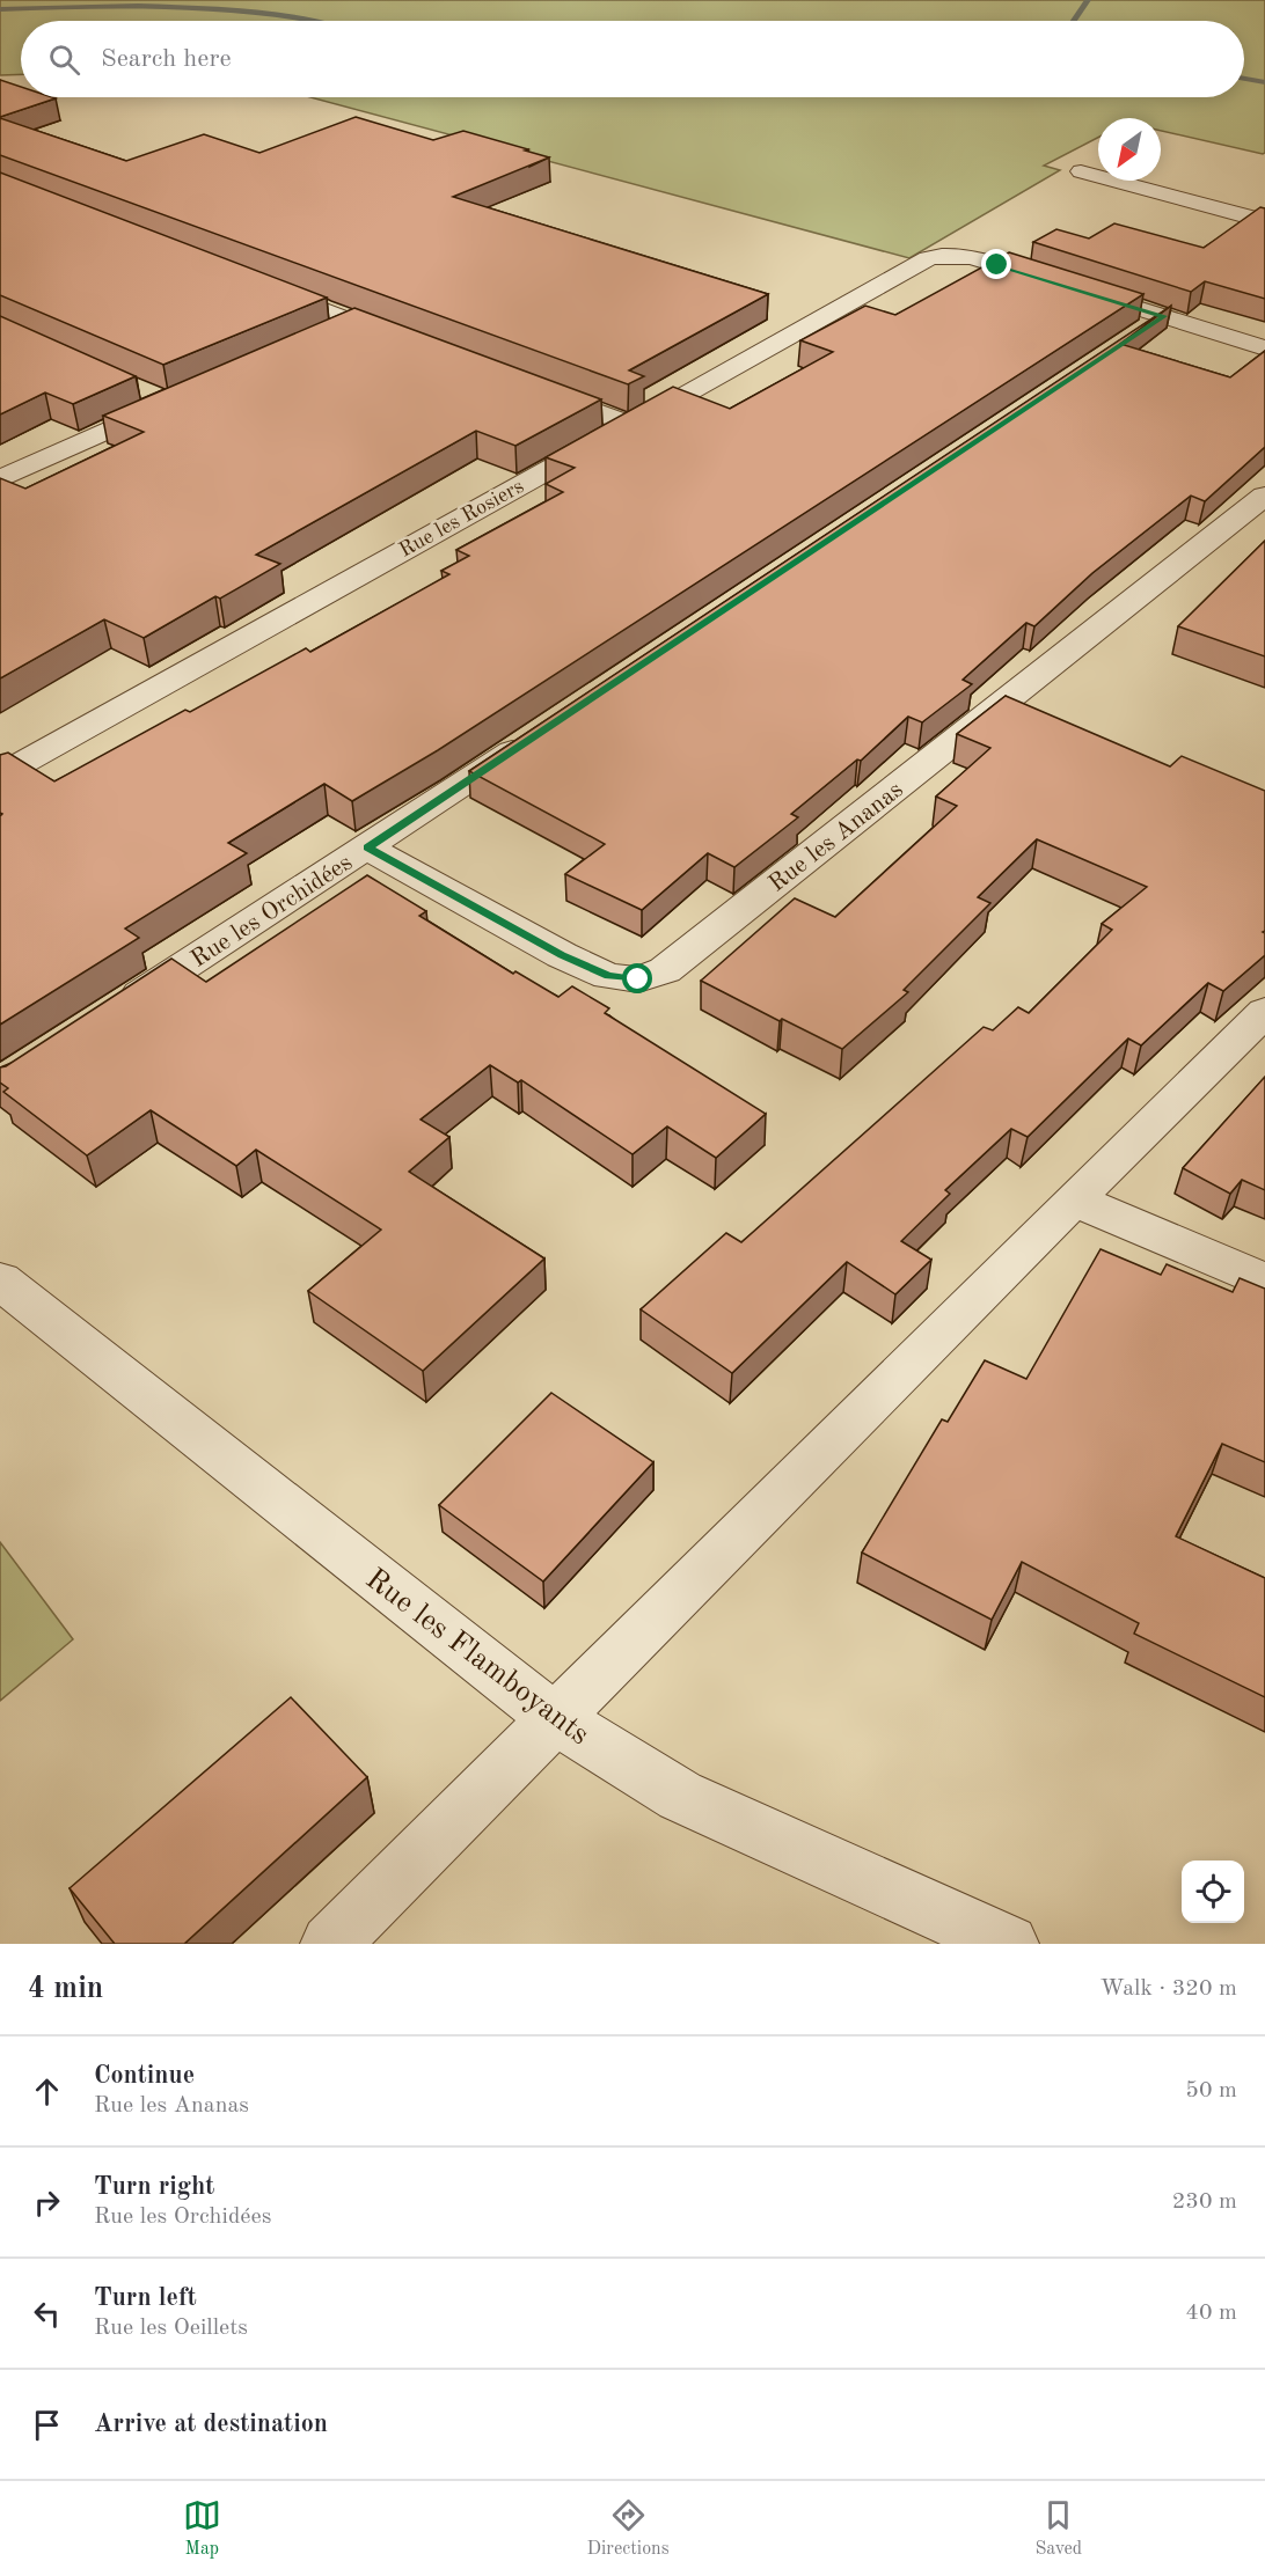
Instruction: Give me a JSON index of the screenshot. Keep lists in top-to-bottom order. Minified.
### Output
{"streets":{"street":["Rue les Rosiers","Rue les Ananas","Rue les Orchidées","Rue les Flamboyants"]},"crossings":[["Rue les Ananas","Rue les Orchidées"]],"north":"bottom left","page":{"search":"Search here","heading":["4 min","Walk · 320 m"],"list":[["Continue","Rue les Ananas","50 m"],["Turn right","Rue les Orchidées","230 m"],["Turn left","Rue les Oeillets","40 m"],"Arrive at destination"],"nav":["Map","Directions","Saved"]}}
